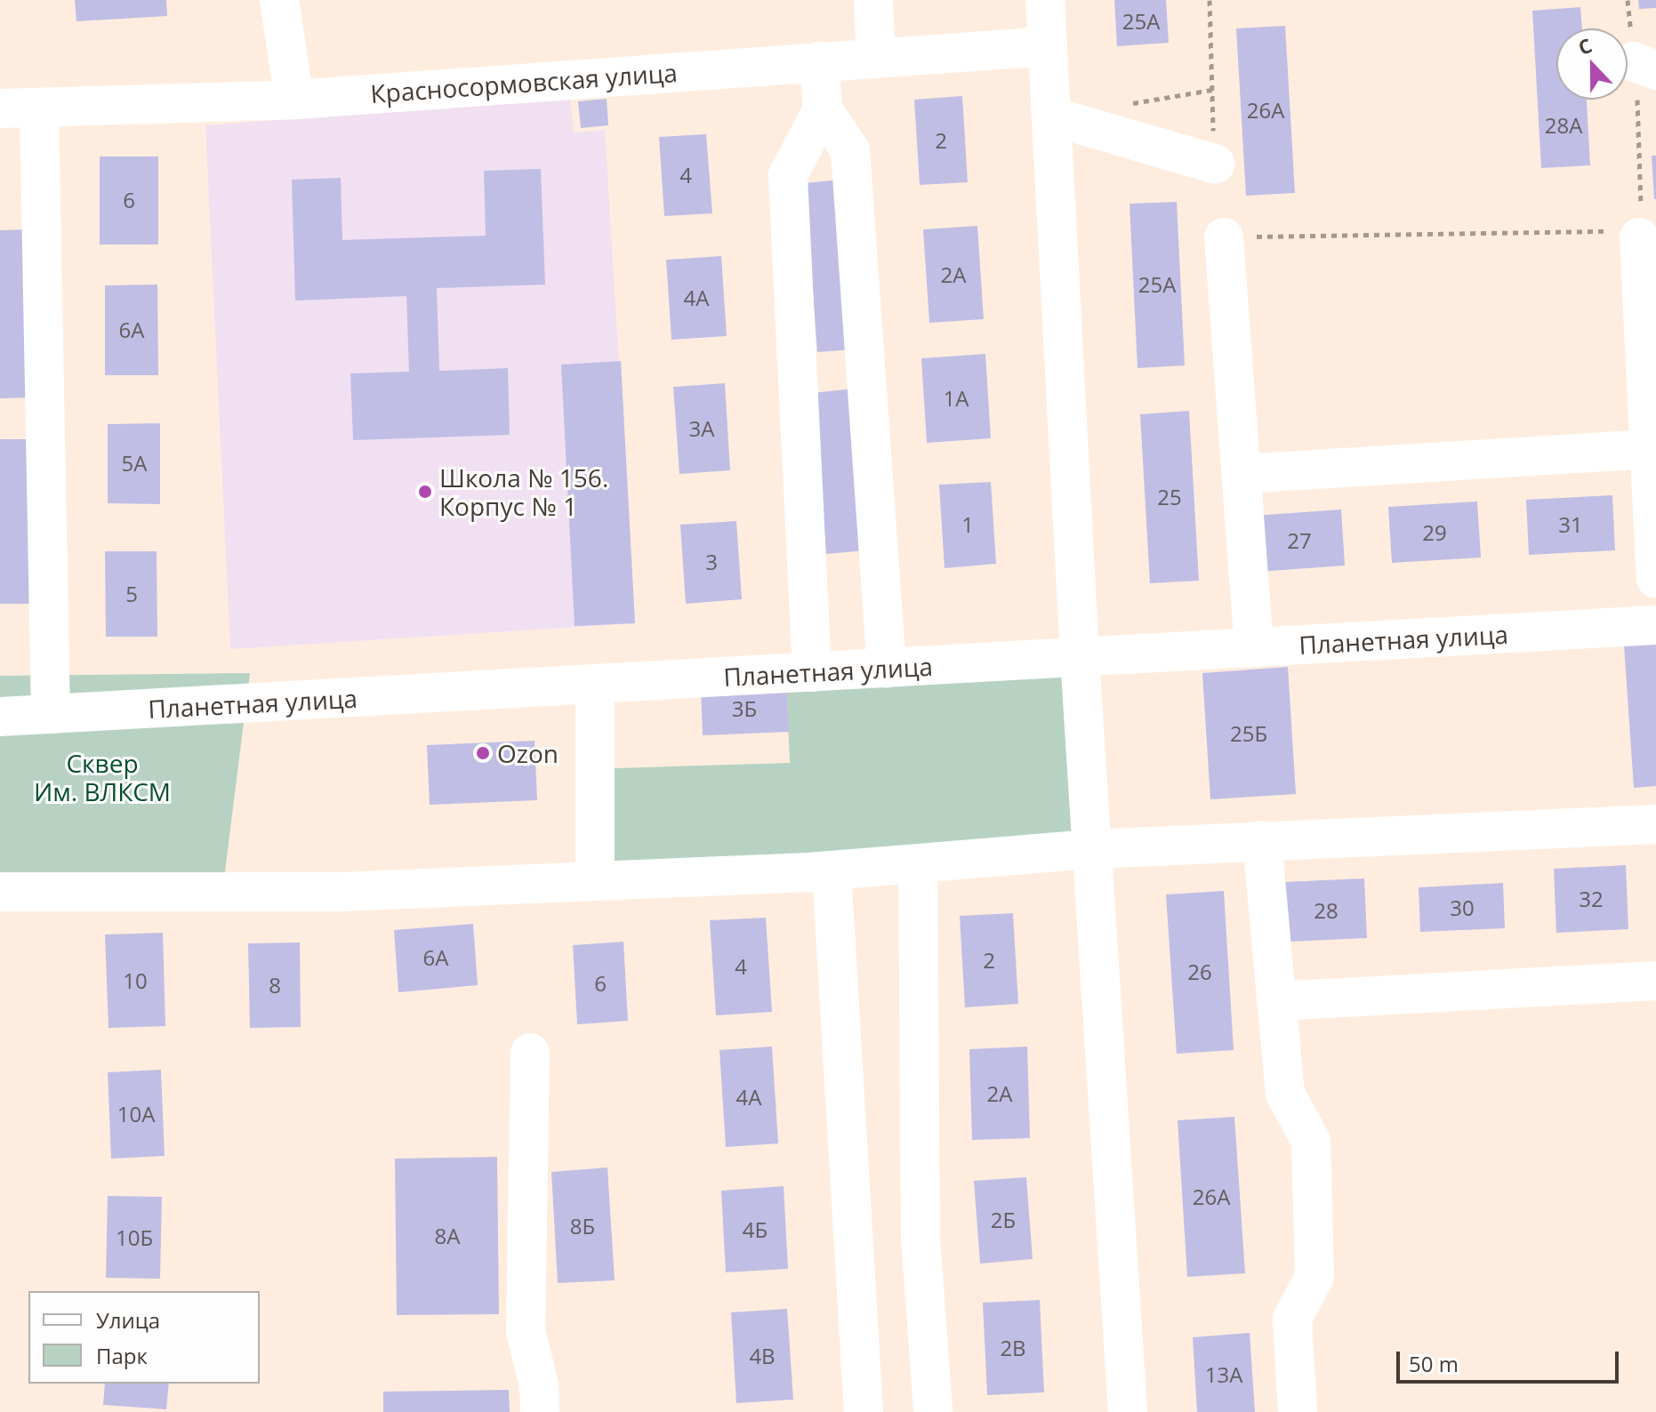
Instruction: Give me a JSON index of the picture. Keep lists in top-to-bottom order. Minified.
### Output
{"streets":{"street":["Красносормовская улица","Планетная улица"]},"parks":["Сквер Им. ВЛКСМ"],"places":["Школа № 156. Корпус № 1","Ozon"],"house_numbers":["25А","26А","28А","2","4","6","2А","25А","4А","6А","1А","3А","5А","25","1","31","29","27","3","5","3Б","25Б","32","30","28","6А","2","4","26","10","6","8","2А","4А","10А","26А","2Б","8Б","4Б","8А","10Б","2В","4В","13А"],"legend":["Улица","Парк"],"scale_bar":"50 m","north":"top"}
